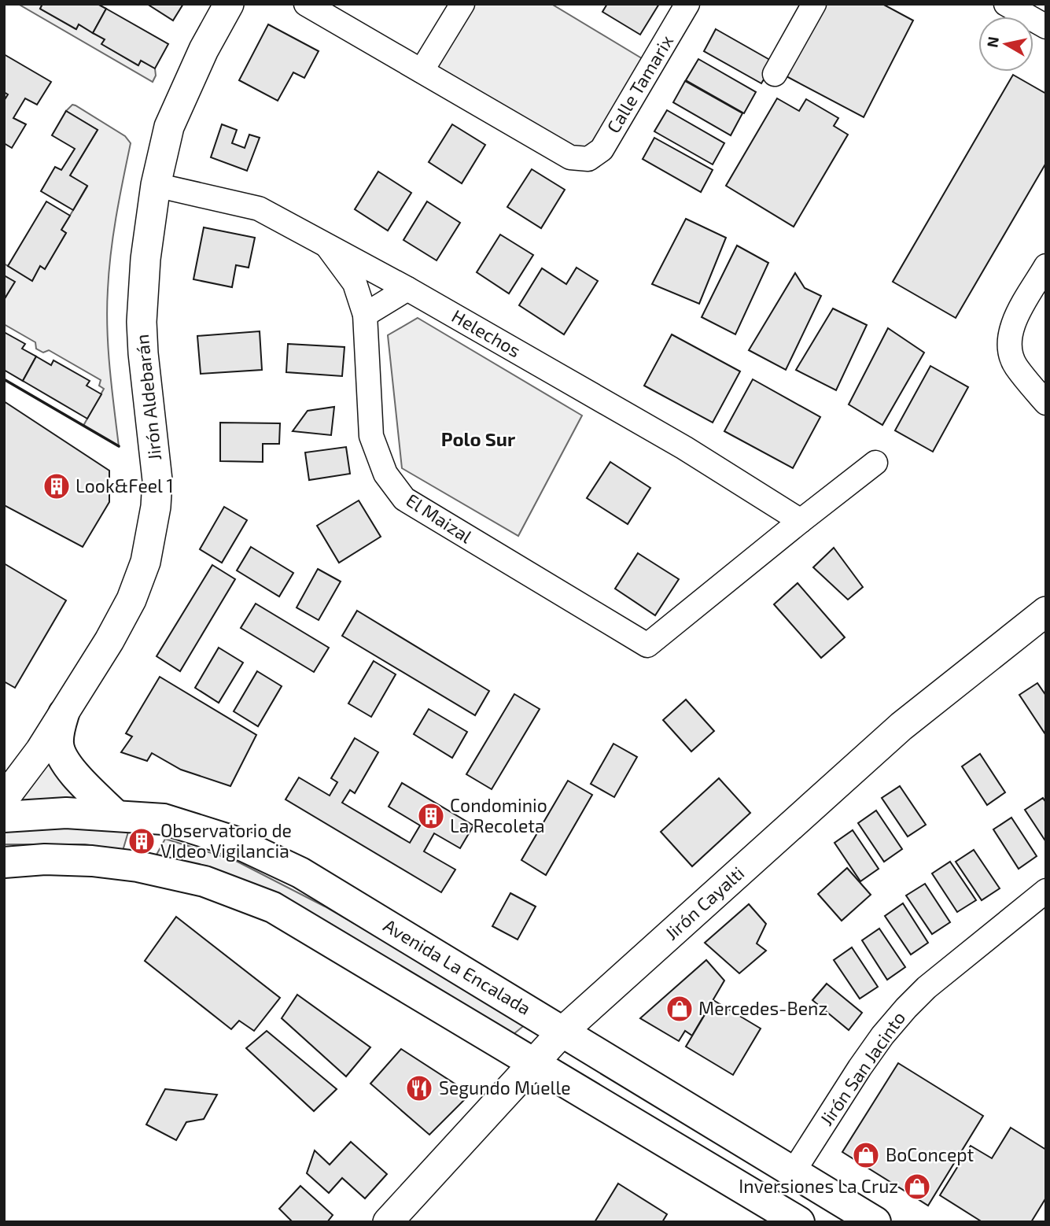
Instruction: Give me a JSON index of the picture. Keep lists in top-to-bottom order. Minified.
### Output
{"streets":{"main road":["Avenida La Encalada"],"street":["Calle Tamarix","Helechos","Jirón Aldebarán","El Maizal","Jirón Cayalti","Jirón San Jacinto"]},"crossings":[["Helechos","Jirón Aldebarán"],["Helechos","El Maizal"],["Jirón Cayalti","Avenida La Encalada"],["Avenida La Encalada","Jirón San Jacinto"]],"districts":["Polo Sur"],"places":{"building":["Look&Feel 1","Condominio La Recoleta","Observatorio de VIdeo Vigilancia"],"shop":["Mercedes-Benz","BoConcept","Inversiones La Cruz"],"restaurant":["Segundo Muelle"]},"north":"left"}
